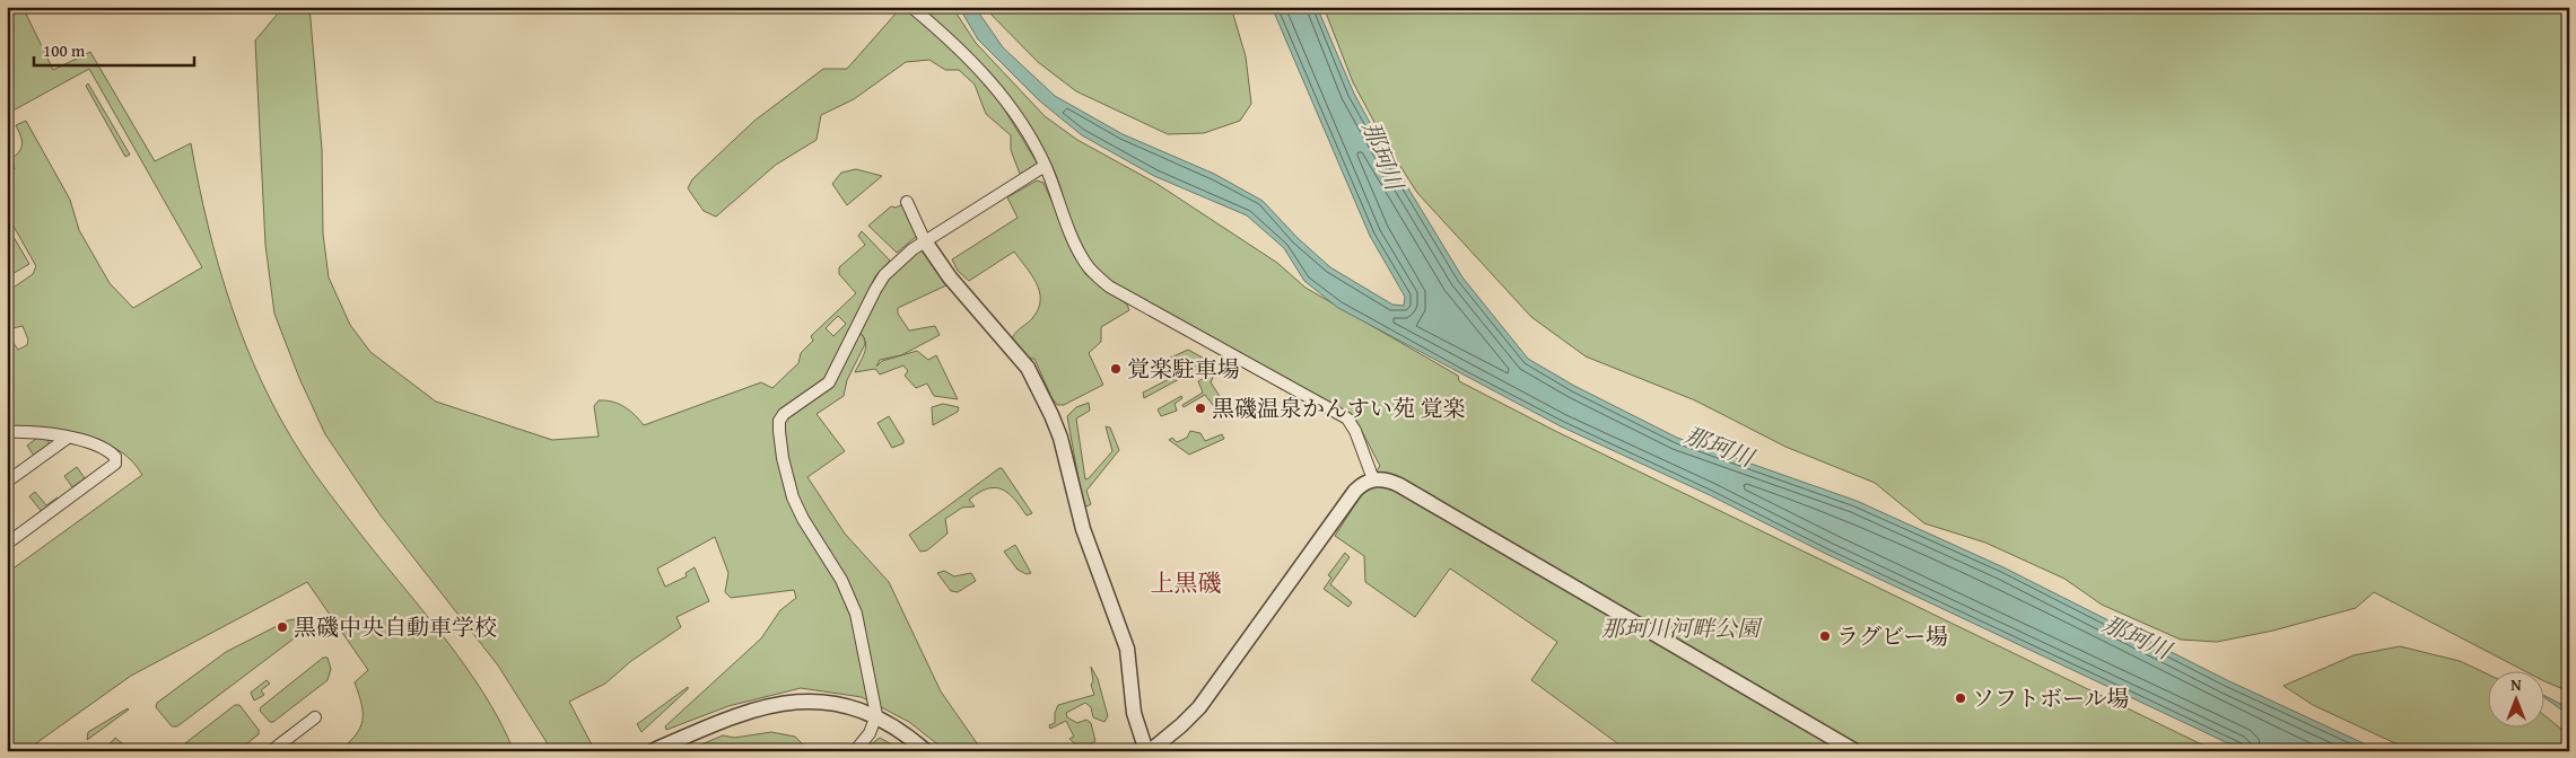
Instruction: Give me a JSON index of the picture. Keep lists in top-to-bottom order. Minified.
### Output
{"districts":["上黒磯"],"water":["那珂川"],"parks":["那珂川河畔公園"],"places":["覚楽駐車場","黒磯温泉かんすい苑 覚楽","黒磯中央自動車学校","ラグビー場","ソフトボール場"],"scale_bar":"100 m","north":"top"}
